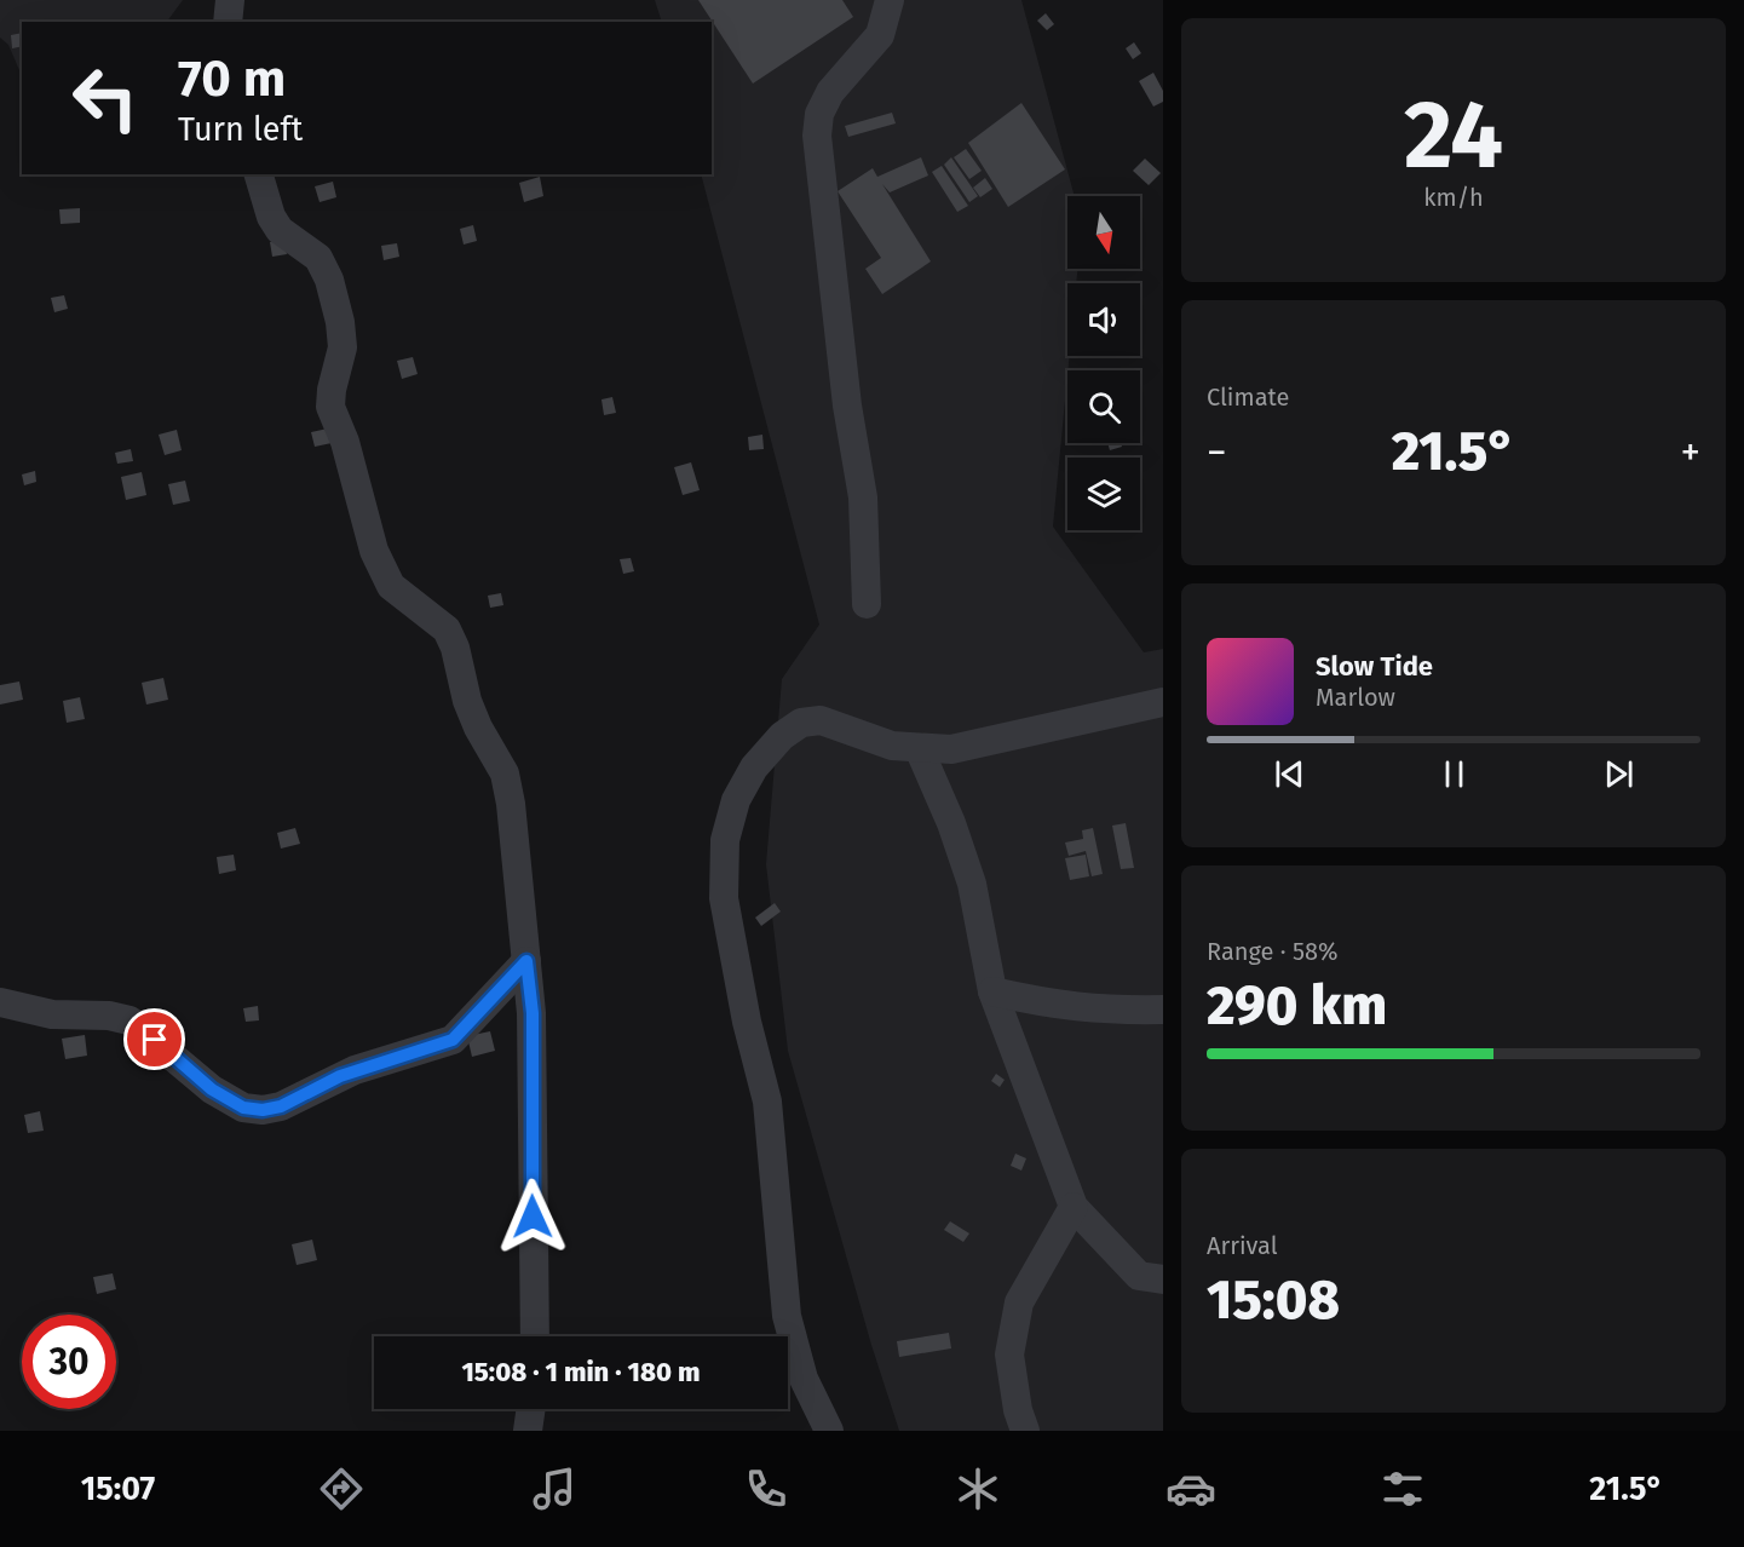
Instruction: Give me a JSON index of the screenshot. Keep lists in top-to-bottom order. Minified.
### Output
{"north":"bottom","page":{"tile":[["24","km/h"],"Climate",["Range · 58%","290 km"],["Arrival","15:08"]],"turn":["70 m","Turn left"],"heat":["−","21.5°","+"],"song":["Slow Tide","Marlow"],"limit":"30","trip":"15:08 · 1 min · 180 m","tabs":["15:07","21.5°"]}}
